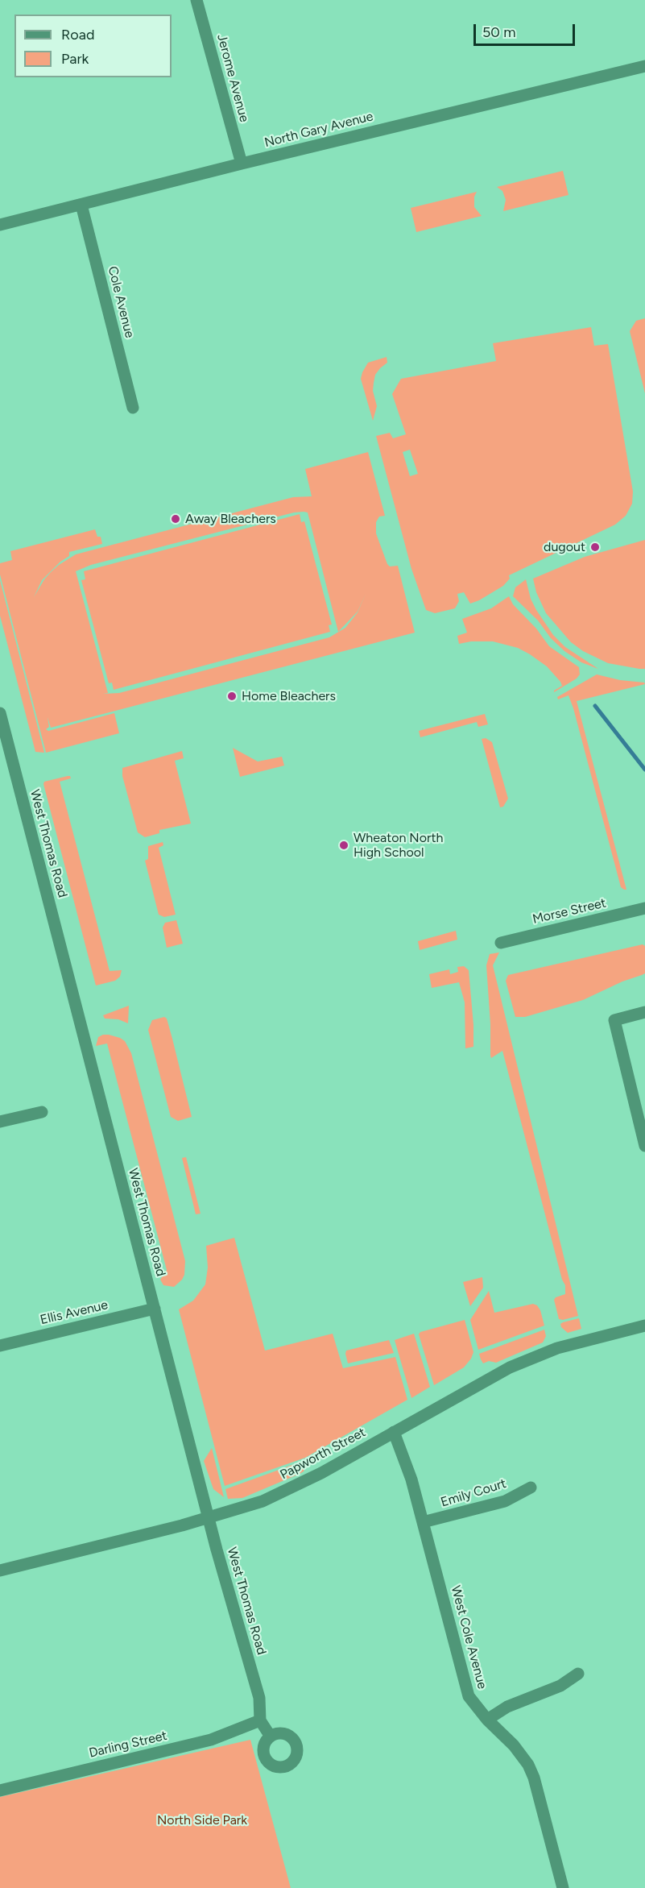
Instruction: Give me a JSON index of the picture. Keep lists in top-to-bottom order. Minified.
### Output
{"streets":{"street":["Jerome Avenue","North Gary Avenue","Cole Avenue","West Thomas Road","Morse Street","Ellis Avenue","Papworth Street","Emily Court","West Cole Avenue","Darling Street"]},"crossings":[["Jerome Avenue","North Gary Avenue"],["North Gary Avenue","Cole Avenue"],["West Thomas Road","Ellis Avenue"],["West Thomas Road","Papworth Street"],["West Thomas Road","Darling Street"],["Papworth Street","West Cole Avenue"],["Emily Court","West Cole Avenue"]],"parks":["North Side Park"],"places":["Away Bleachers","dugout","Home Bleachers","Wheaton North High School"],"legend":["Road","Park"],"scale_bar":"50 m"}
